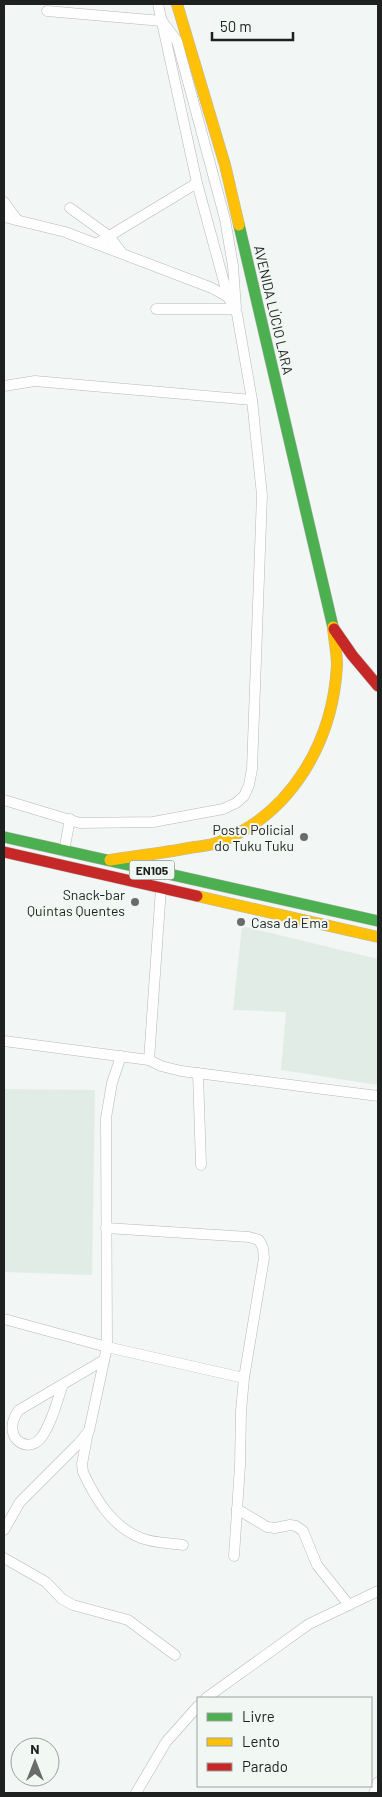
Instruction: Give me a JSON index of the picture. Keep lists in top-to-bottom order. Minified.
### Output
{"streets":{"main road":["AVENIDA LÚCIO LARA","EN105"]},"crossings":[["AVENIDA LÚCIO LARA","EN105"]],"places":["Posto Policial do Tuku Tuku","Snack-bar Quintas Quentes","Casa da Ema"],"legend":["Livre","Lento","Parado"],"scale_bar":"50 m","north":"top"}
